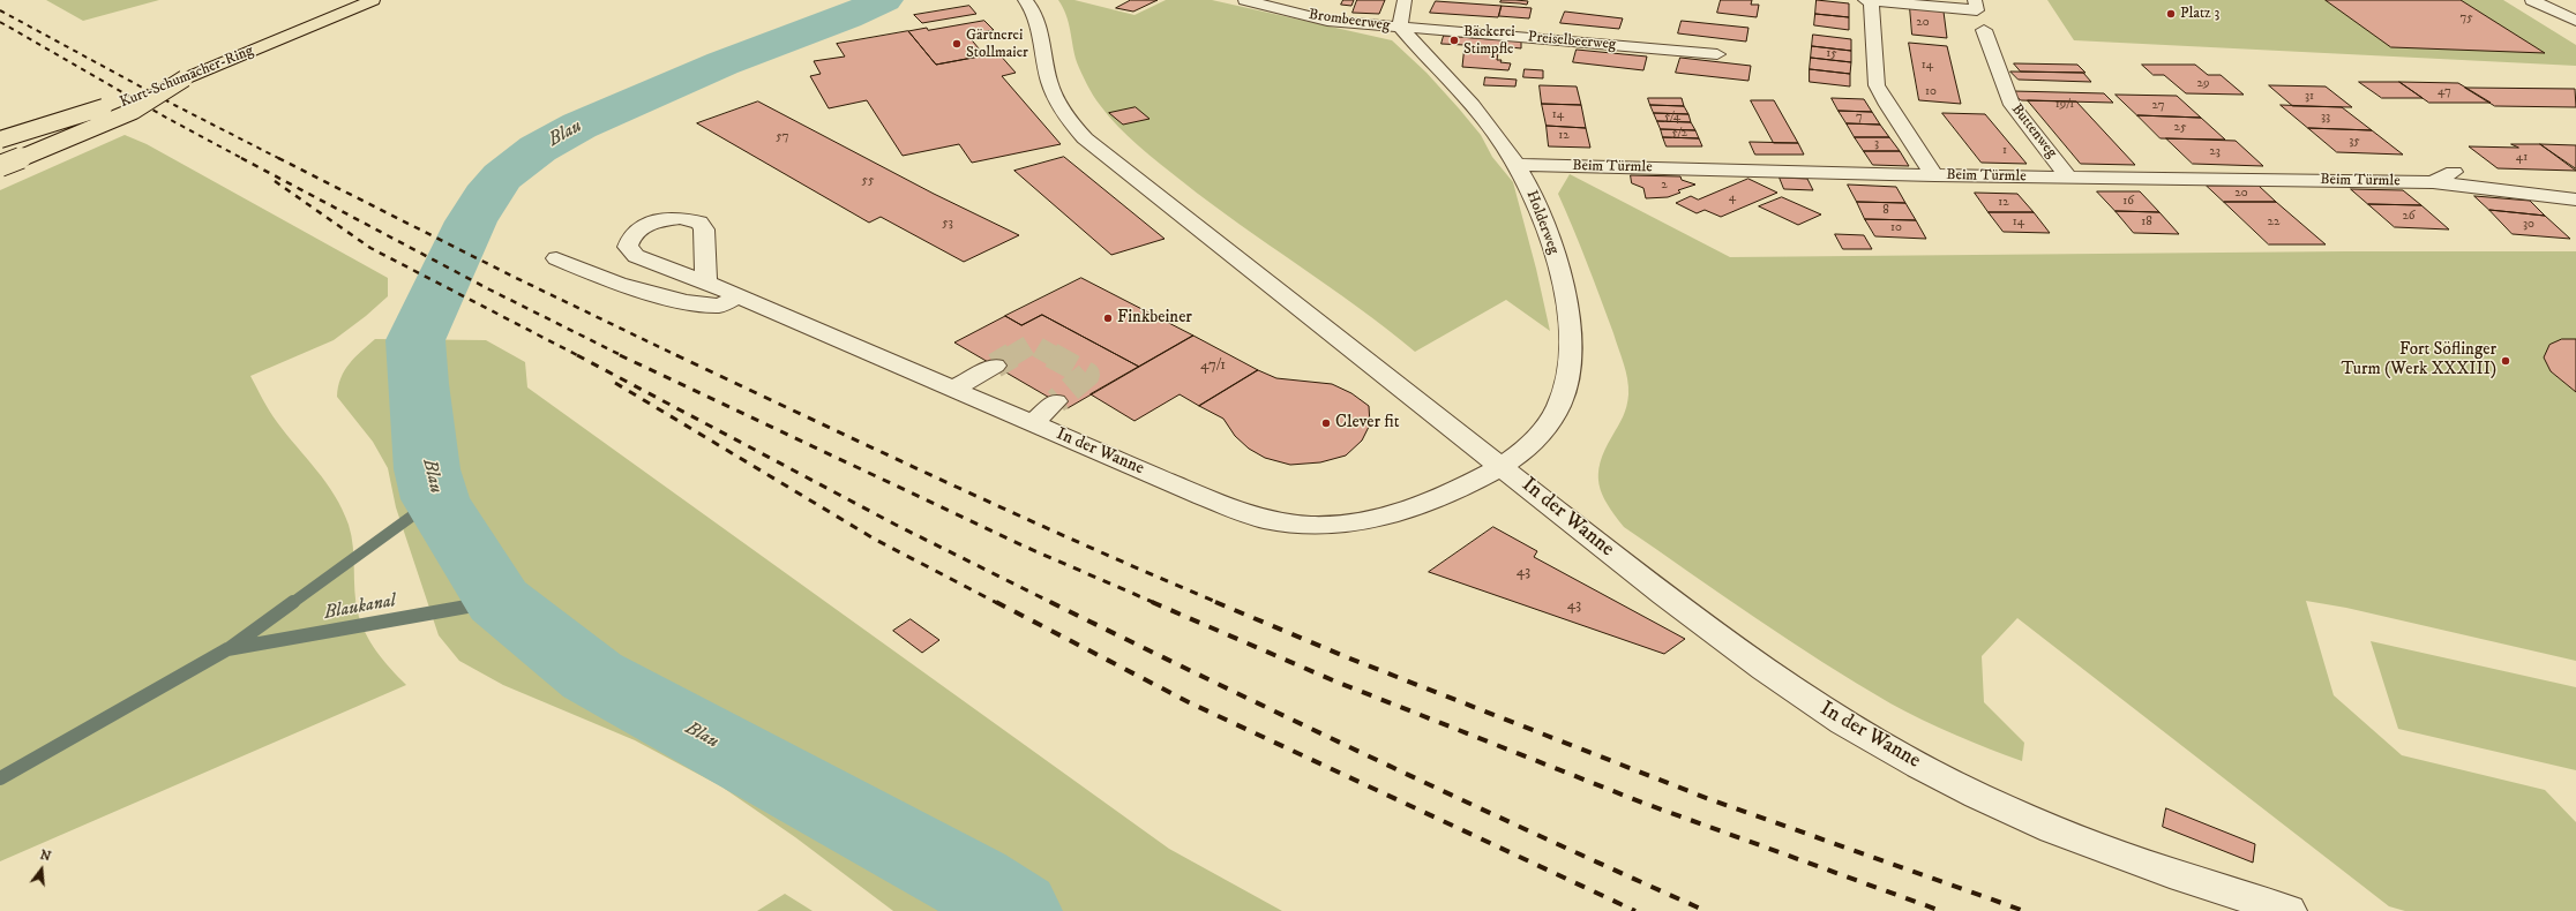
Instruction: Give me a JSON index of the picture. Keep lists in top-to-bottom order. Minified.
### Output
{"streets":{"main road":["Kurt-Schumacher-Ring"],"street":["Brombeerweg","Preiselbeerweg","Buttenweg","Beim Türmle","Holderweg","In der Wanne"]},"crossings":[["Brombeerweg","Preiselbeerweg"],["Brombeerweg","Holderweg"],["Preiselbeerweg","Holderweg"],["Buttenweg","Beim Türmle"],["Beim Türmle","Holderweg"],["Holderweg","In der Wanne"]],"water":["Blau","Blaukanal"],"places":["Platz 3","Bäckerei Stimpfle","Gärtnerei Stollmaier","Finkbeiner","Fort Söflinger Turm (Werk XXXIII)","Clever fit"],"house_numbers":["75","20","15","14","29","10","47","31","19/1","27","14","5/4","7","33","25","5/2","12","57","35","3","1","23","41","55","2","20","4","16","12","8","26","14","18","22","53","30","10","47/1","43","43"],"north":"top"}
